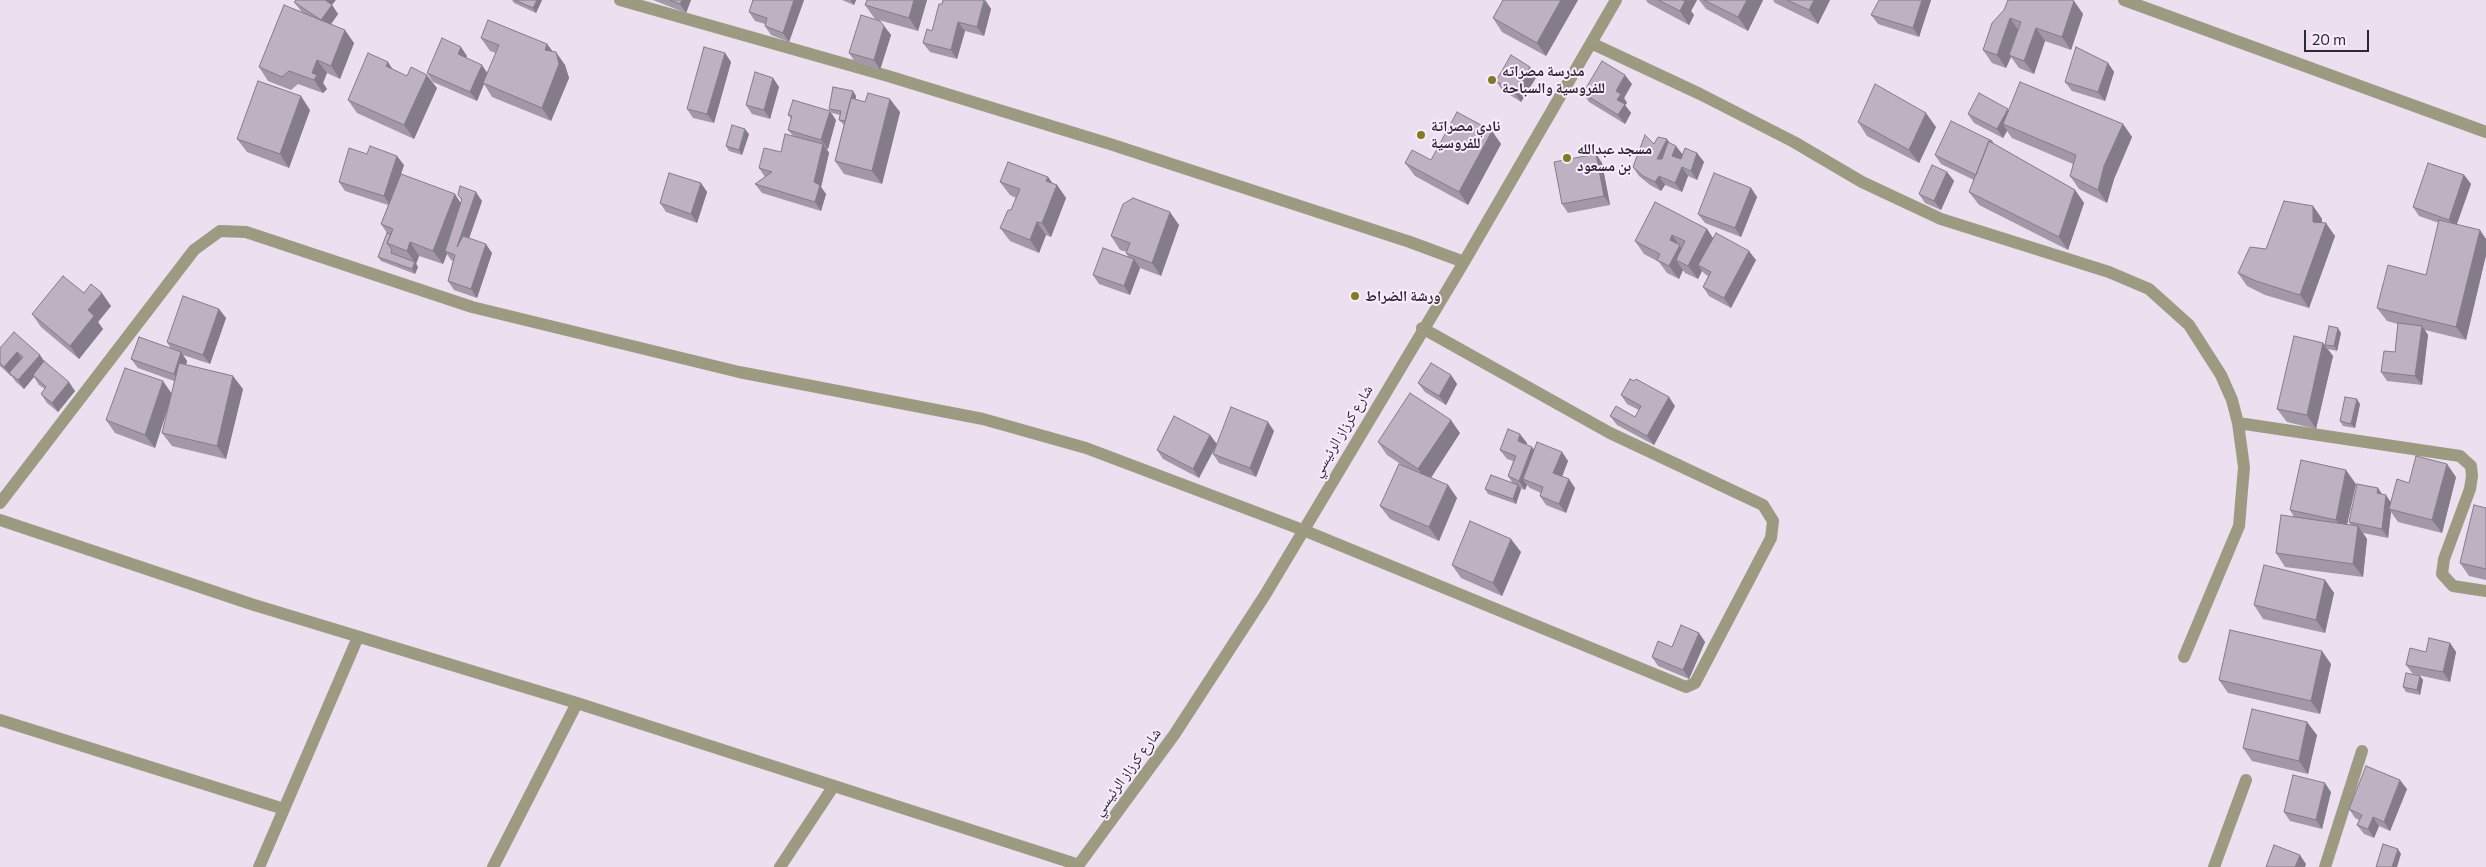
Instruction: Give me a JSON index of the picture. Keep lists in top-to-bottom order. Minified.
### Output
{"streets":{"street":["شارع كرزاز الرئيسي"]},"places":["مدرسة مصراته للفروسية والسباحة","نادي مصراتة للفروسية","مسجد عبدالله بن مسعود","ورشة الضراط"],"scale_bar":"20 m"}
